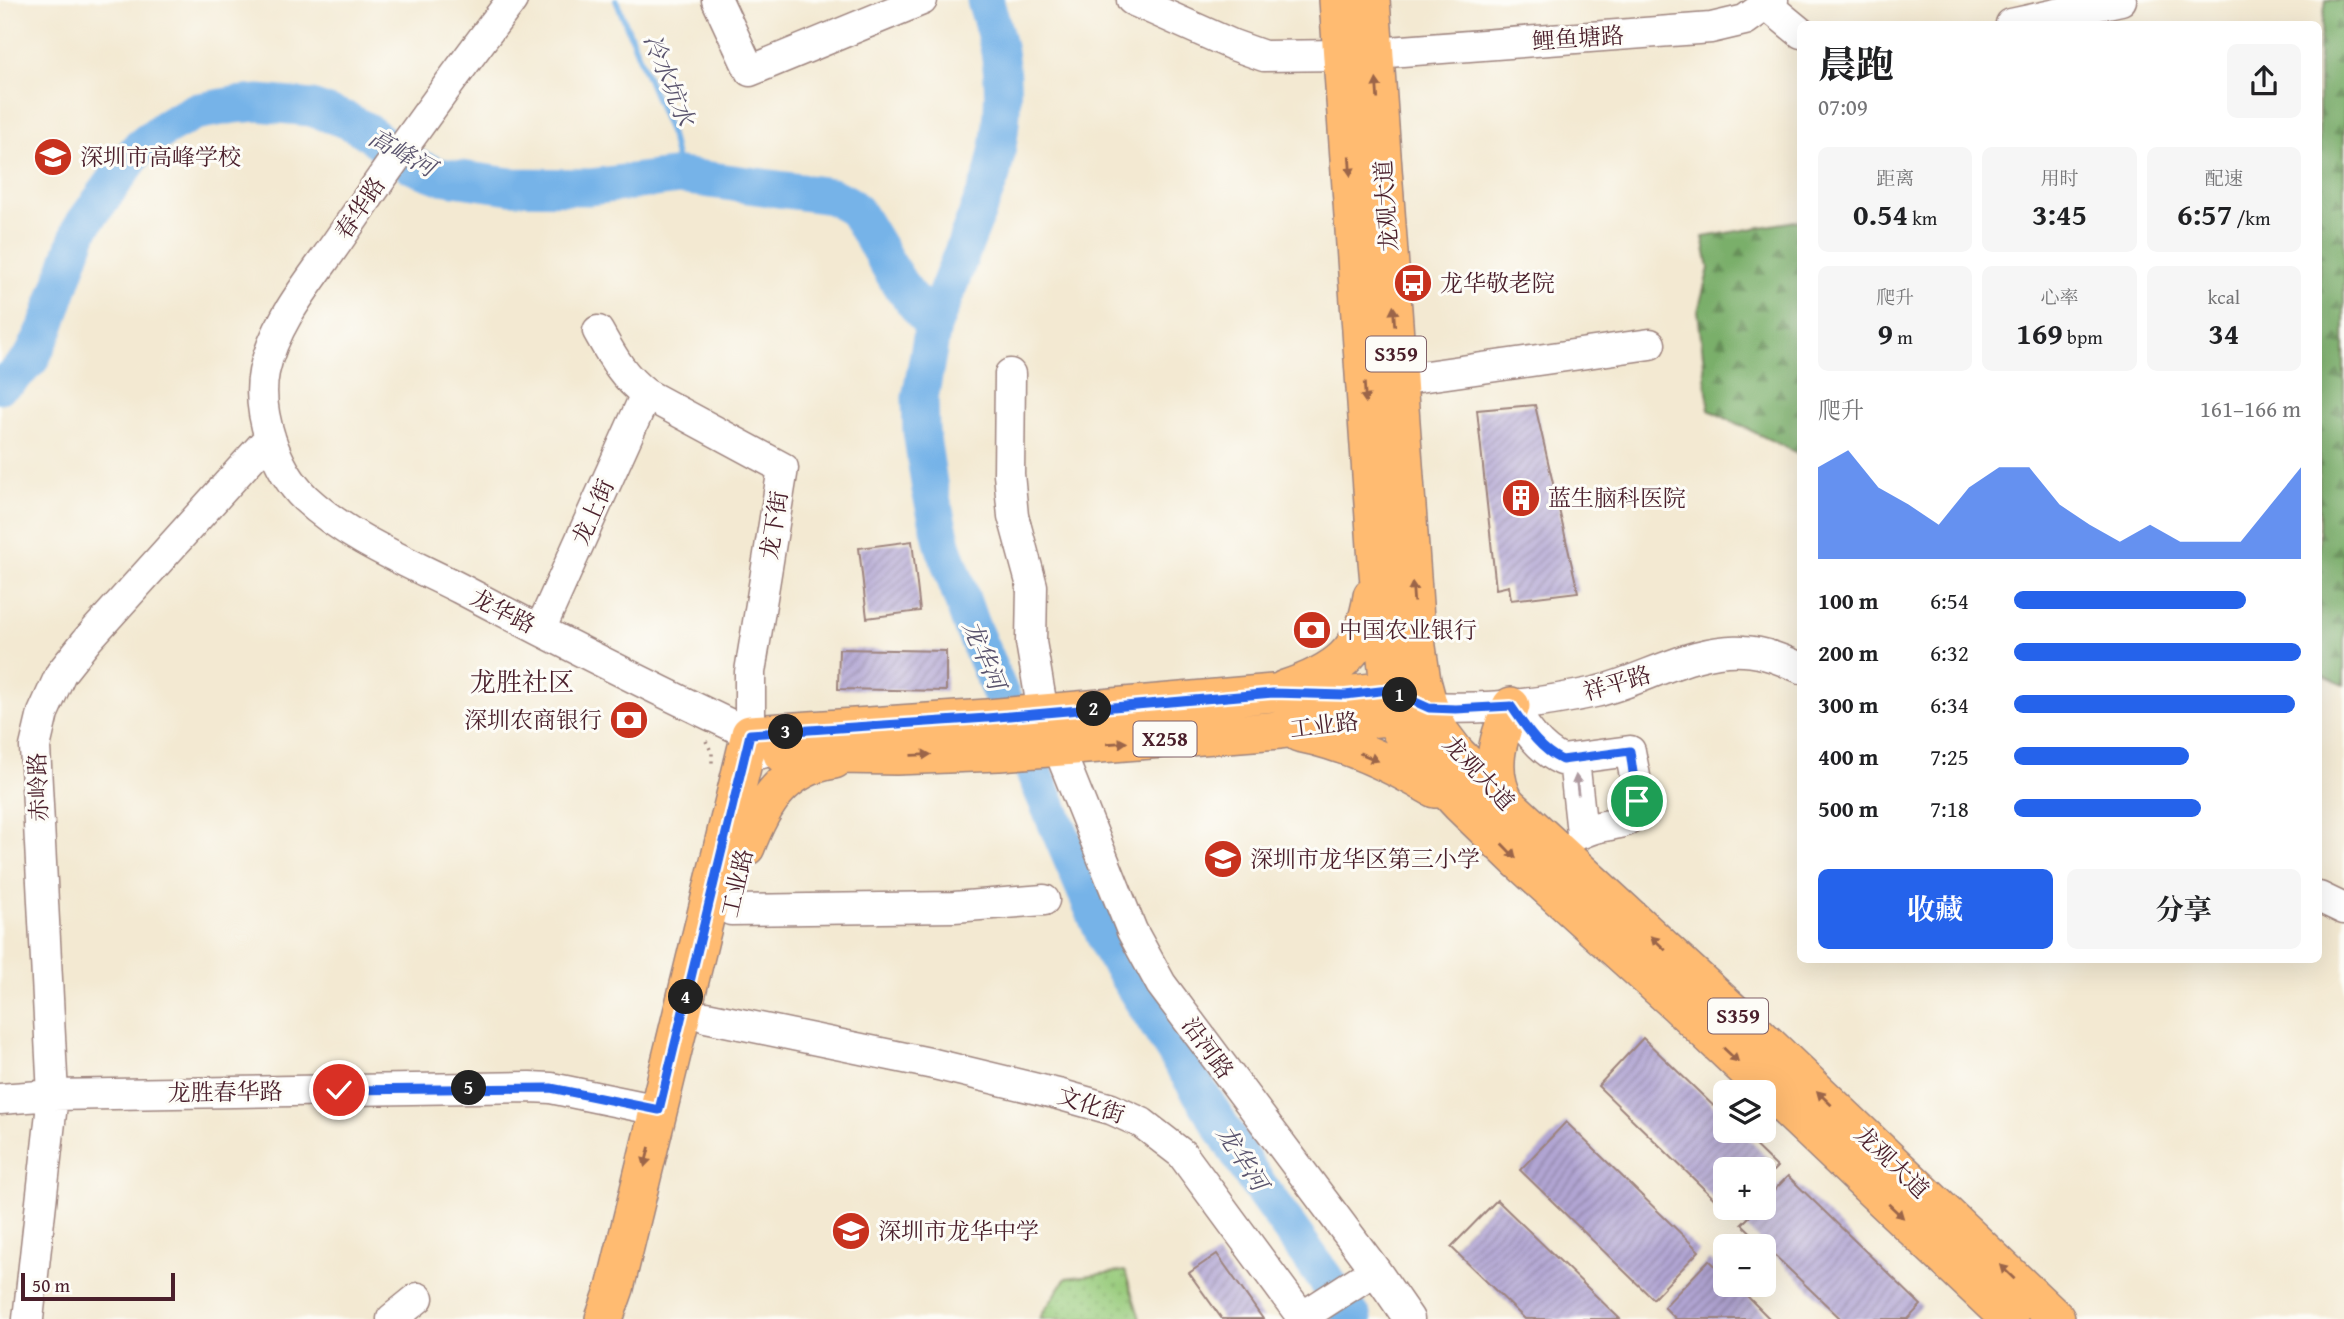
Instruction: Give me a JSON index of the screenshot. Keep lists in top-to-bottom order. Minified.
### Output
{"streets":{"main road":["龙观大道","S359","工业路","X258"],"street":["鲤鱼塘路","春华路","龙上街","龙下街","龙华路","祥平路","赤岭路","沿河路","龙胜春华路","文化街"]},"crossings":[["鲤鱼塘路","龙观大道"],["龙观大道","祥平路"],["龙观大道","工业路"],["春华路","龙华路"],["春华路","赤岭路"],["龙上街","龙下街"],["龙上街","龙华路"],["龙下街","龙华路"],["龙下街","工业路"],["龙华路","工业路"],["龙华路","赤岭路"],["祥平路","工业路"],["工业路","沿河路"],["工业路","龙胜春华路"],["工业路","文化街"],["赤岭路","龙胜春华路"],["沿河路","文化街"]],"districts":["龙胜社区"],"water":["冷水坑水","高峰河","龙华河"],"places":{"school or university":["深圳市高峰学校","深圳市龙华区第三小学","深圳市龙华中学"],"bus stop":["龙华敬老院"],"building":["蓝生脑科医院"],"bank":["中国农业银行","深圳农商银行"]},"scale_bar":"50 m","page":{"heading":["晨跑","07:09"],"stats":[["距离","0.54 km"],["用时","3:45"],["配速","6:57 /km"],["爬升","9 m"],["心率","169 bpm"],["kcal","34"]],"chart":["爬升","161–166 m"],"list":[{"name":"100 m","note":"6:54"},{"name":"200 m","note":"6:32"},{"name":"300 m","note":"6:34"},{"name":"400 m","note":"7:25"},{"name":"500 m","note":"7:18"}],"pins":["1","2","3","4","5"],"buttons":["收藏","分享"],"map_buttons":["+","−"],"scale":"50 m"}}
